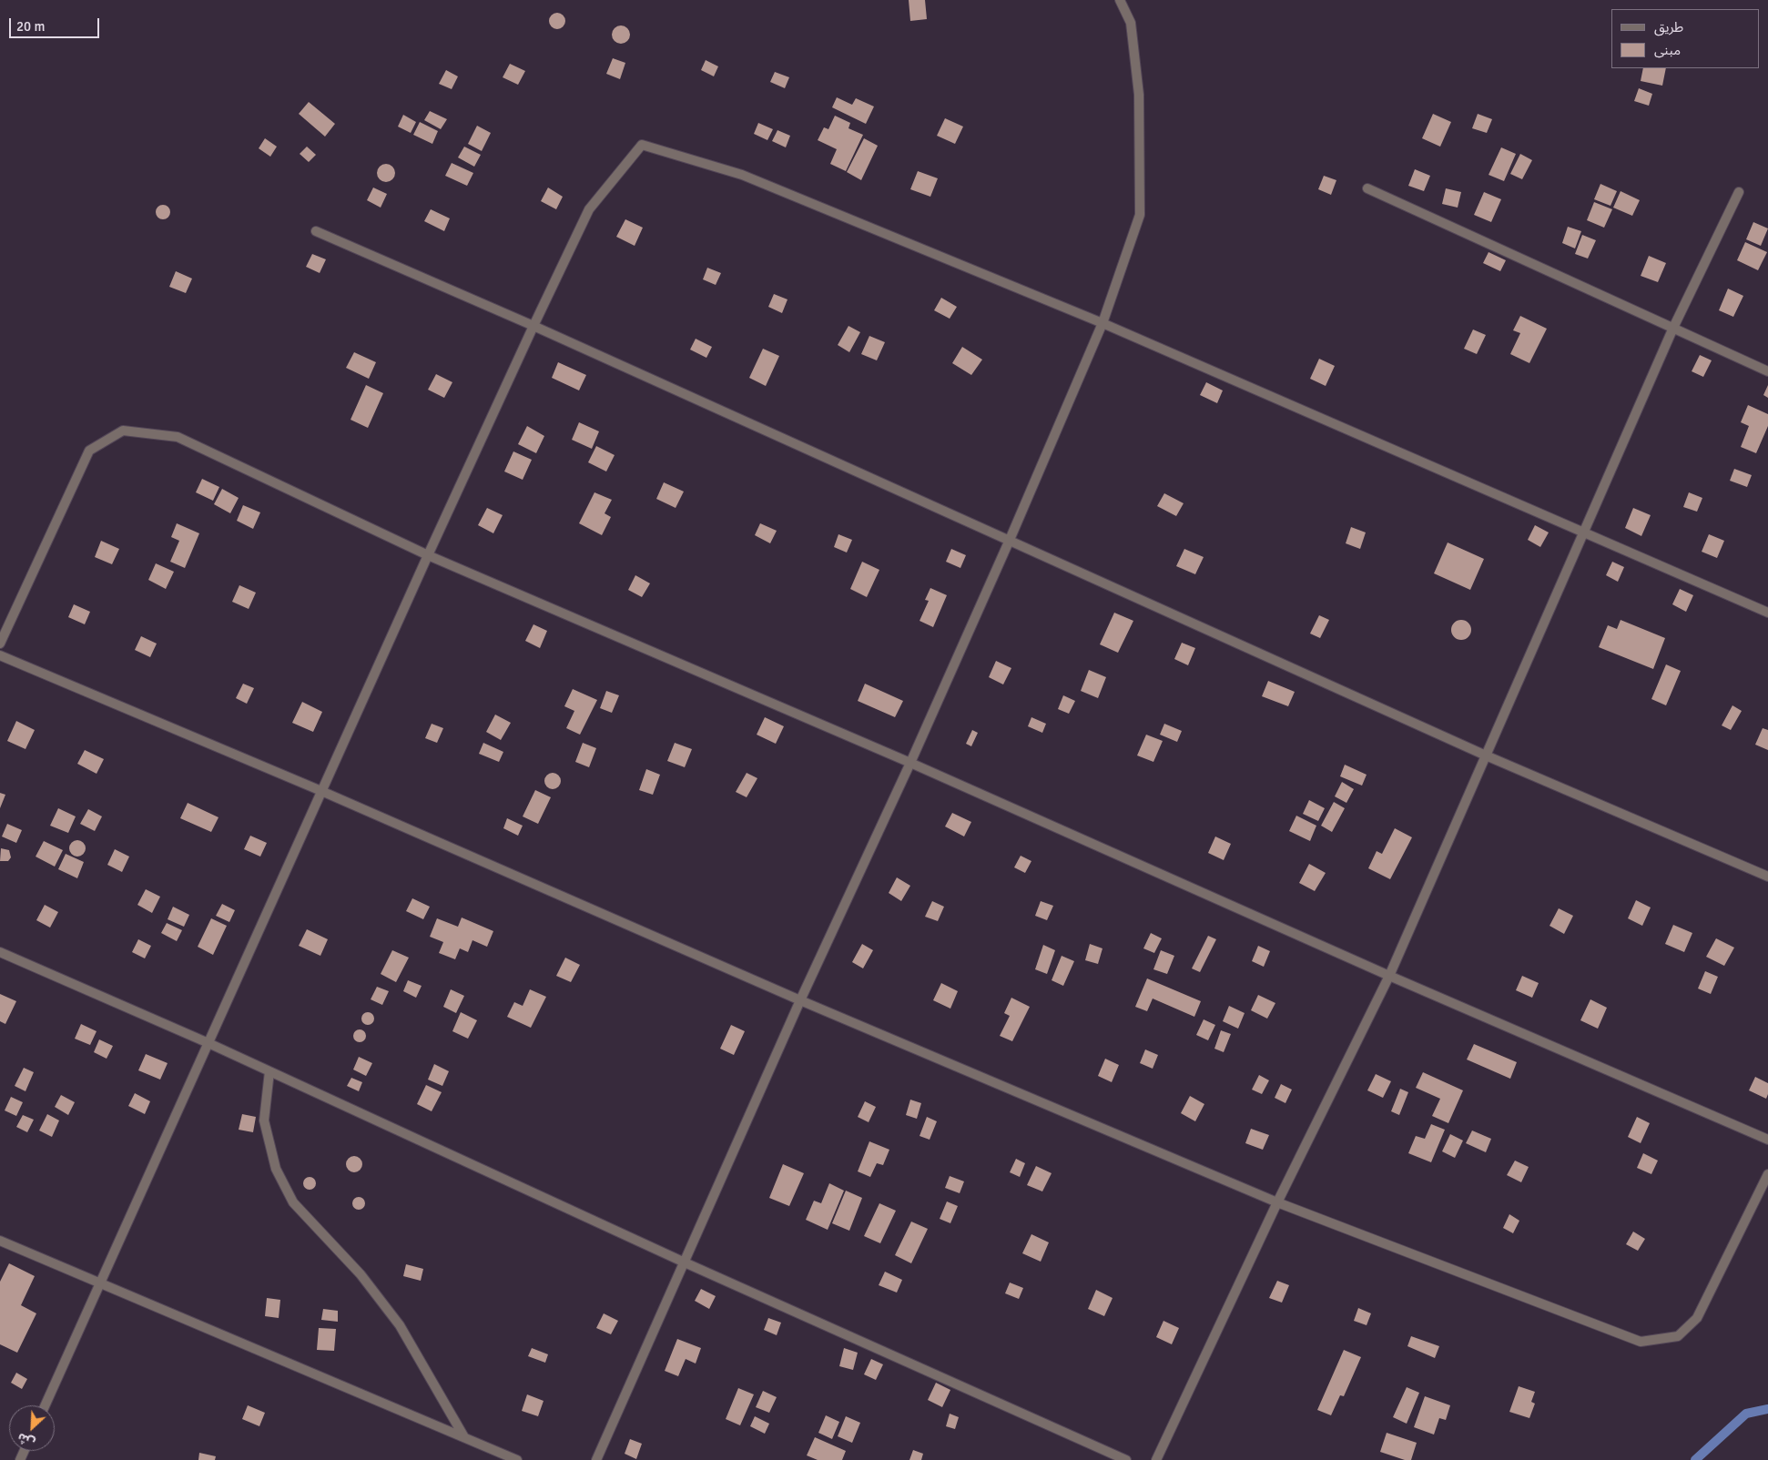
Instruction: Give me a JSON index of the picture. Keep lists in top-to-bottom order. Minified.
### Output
{"legend":["طريق","مبنى"],"scale_bar":"20 m","north":"bottom left"}
